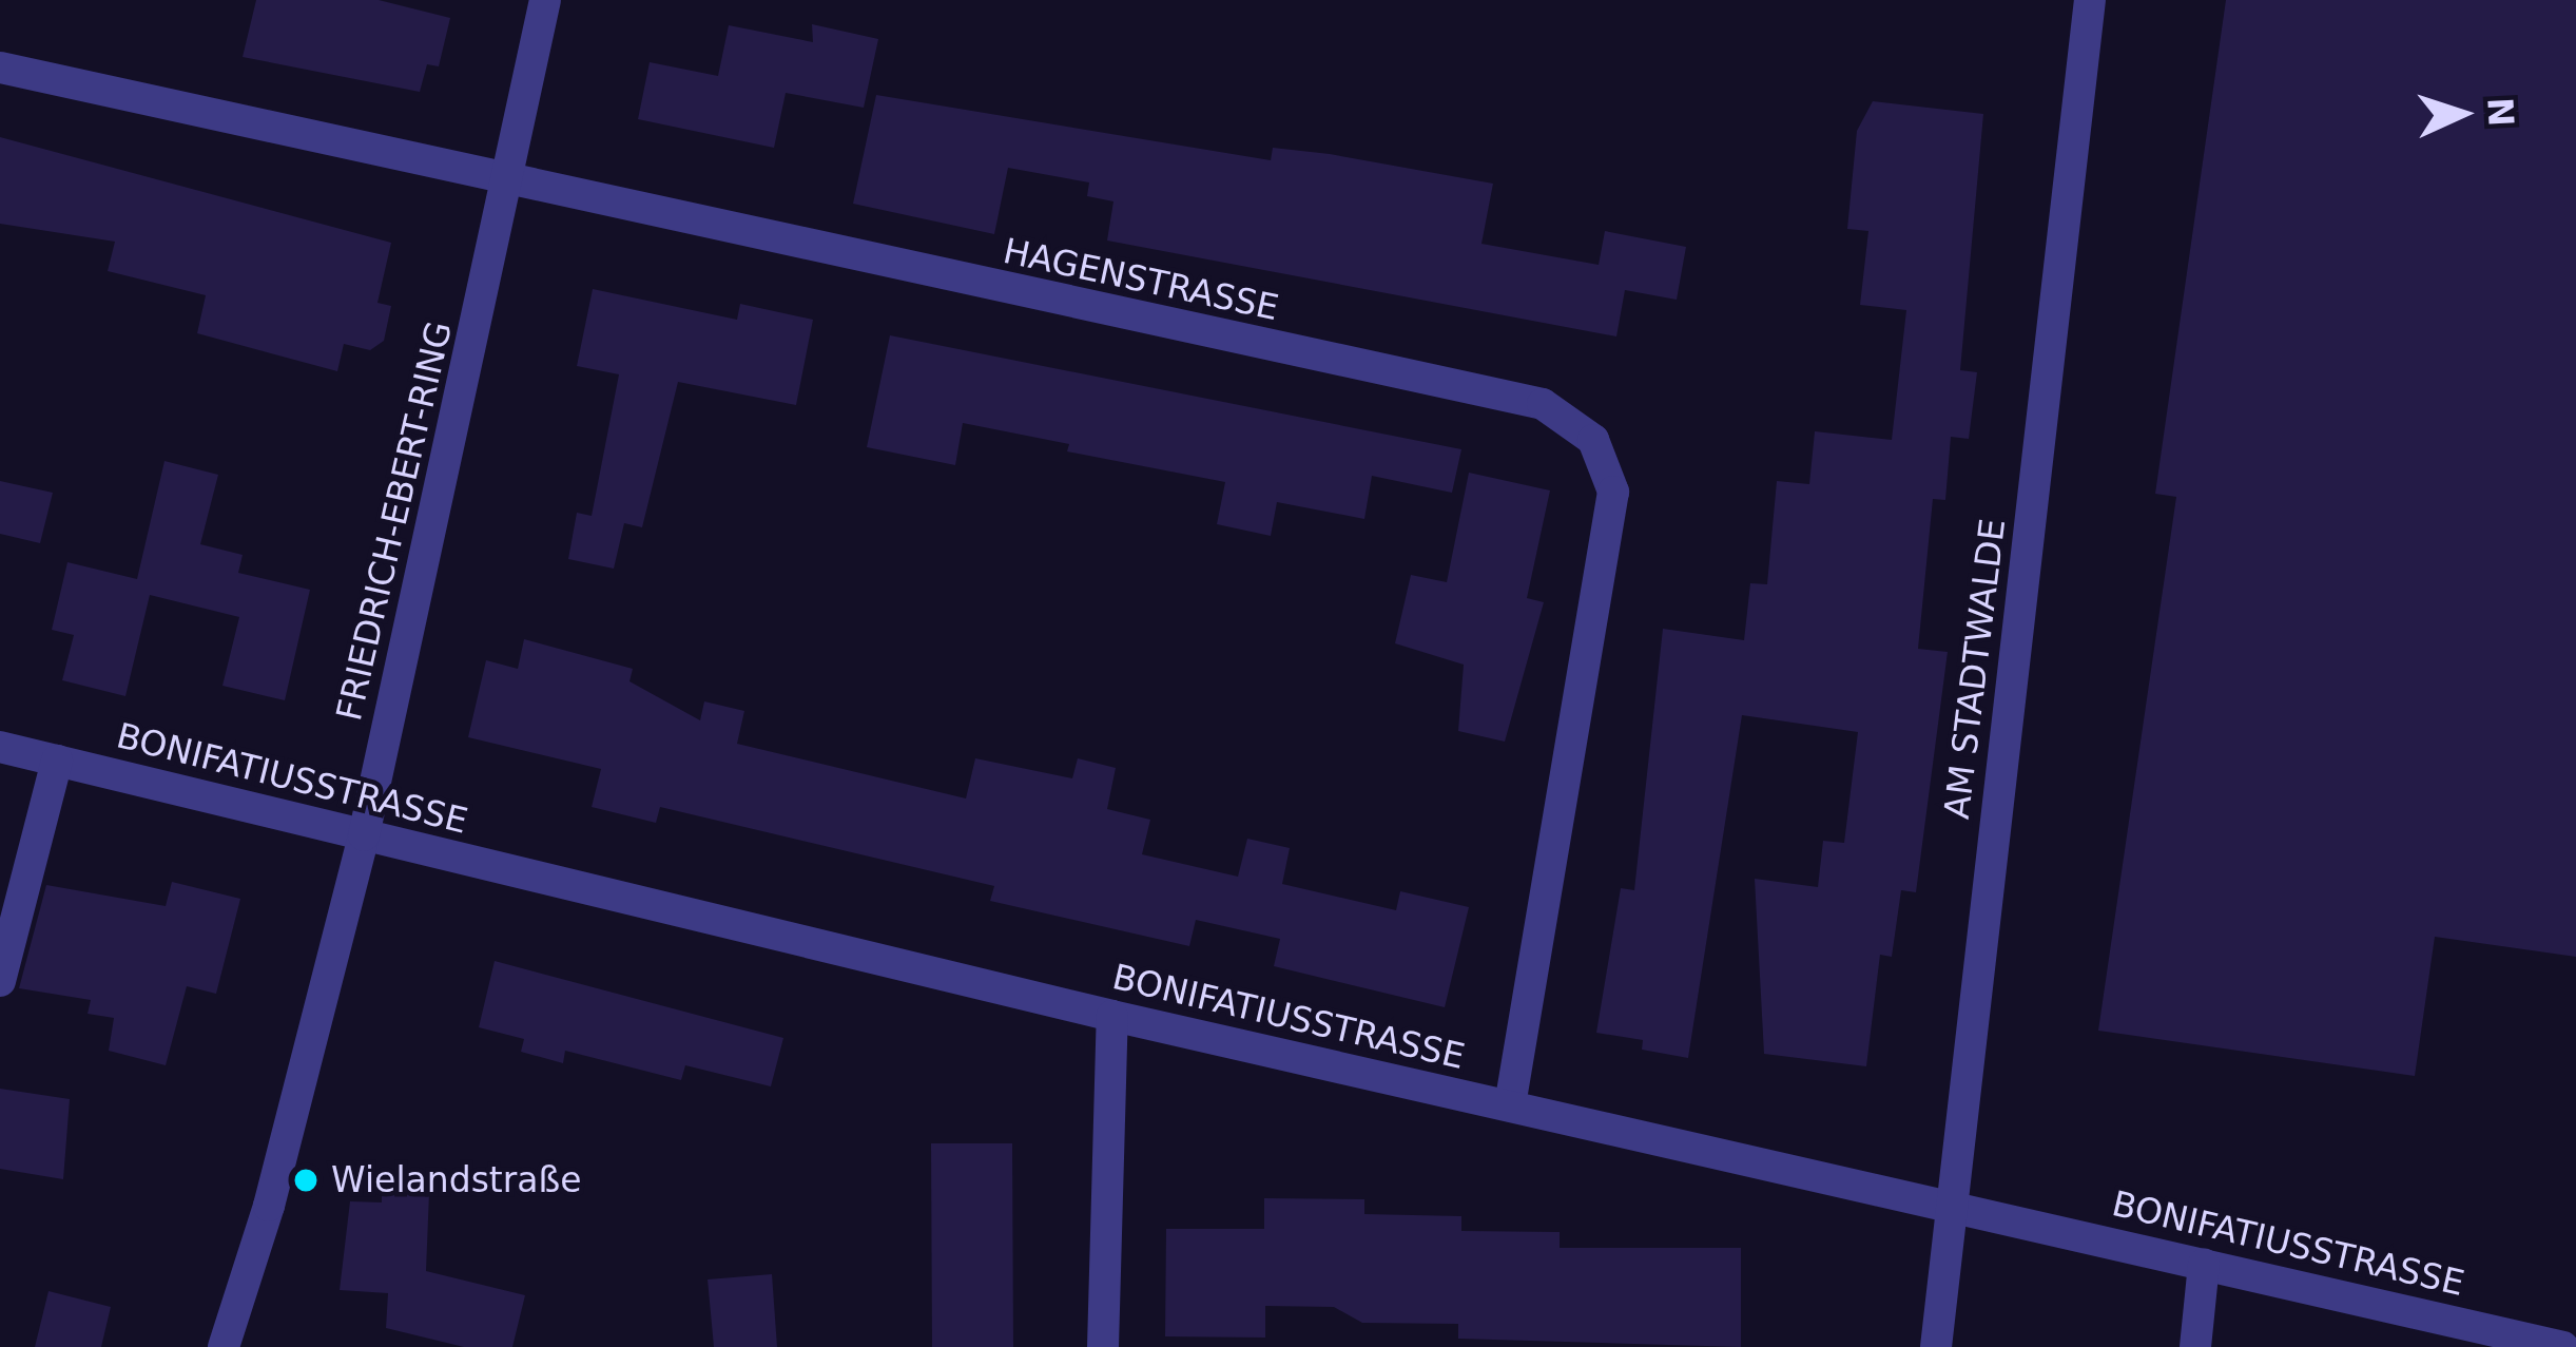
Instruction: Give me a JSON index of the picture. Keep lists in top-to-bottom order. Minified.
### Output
{"streets":{"street":["HAGENSTRASSE","FRIEDRICH-EBERT-RING","AM STADTWALDE","BONIFATIUSSTRASSE"]},"crossings":[["HAGENSTRASSE","FRIEDRICH-EBERT-RING"],["HAGENSTRASSE","BONIFATIUSSTRASSE"],["FRIEDRICH-EBERT-RING","BONIFATIUSSTRASSE"],["AM STADTWALDE","BONIFATIUSSTRASSE"]],"places":["Wielandstraße"],"north":"right"}
